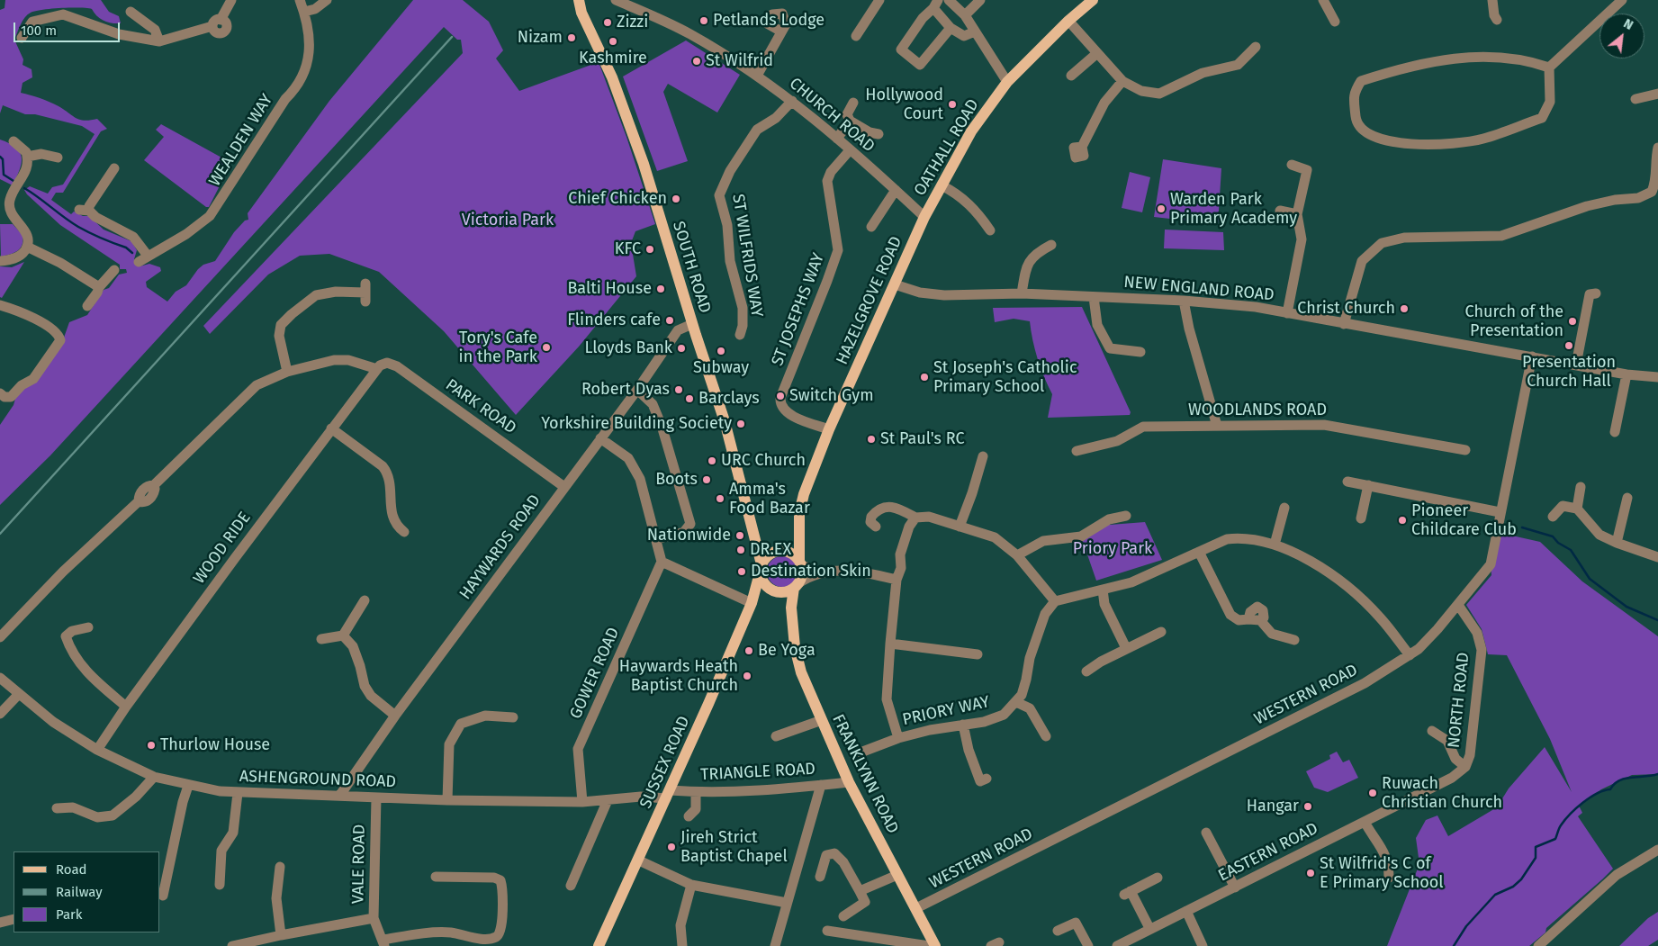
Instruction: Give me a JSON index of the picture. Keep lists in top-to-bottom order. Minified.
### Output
{"streets":{"main road":["OATHALL ROAD","SOUTH ROAD","HAZELGROVE ROAD","SUSSEX ROAD","FRANKLYNN ROAD"],"street":["CHURCH ROAD","WEALDEN WAY","ST WILFRIDS WAY","NEW ENGLAND ROAD","ST JOSEPHS WAY","PARK ROAD","WOODLANDS ROAD","HAYWARDS ROAD","WOOD RIDE","GOWER ROAD","WESTERN ROAD","NORTH ROAD","PRIORY WAY","TRIANGLE ROAD","ASHENGROUND ROAD","EASTERN ROAD","VALE ROAD"]},"crossings":[["CHURCH ROAD","OATHALL ROAD"],["CHURCH ROAD","ST WILFRIDS WAY"],["CHURCH ROAD","HAZELGROVE ROAD"],["CHURCH ROAD","ST JOSEPHS WAY"],["OATHALL ROAD","HAZELGROVE ROAD"],["SOUTH ROAD","HAZELGROVE ROAD"],["SOUTH ROAD","HAYWARDS ROAD"],["SOUTH ROAD","SUSSEX ROAD"],["SOUTH ROAD","FRANKLYNN ROAD"],["NEW ENGLAND ROAD","HAZELGROVE ROAD"],["NEW ENGLAND ROAD","WESTERN ROAD"],["HAZELGROVE ROAD","ST JOSEPHS WAY"],["HAZELGROVE ROAD","SUSSEX ROAD"],["HAZELGROVE ROAD","FRANKLYNN ROAD"],["PARK ROAD","HAYWARDS ROAD"],["PARK ROAD","WOOD RIDE"],["HAYWARDS ROAD","ASHENGROUND ROAD"],["WOOD RIDE","ASHENGROUND ROAD"],["GOWER ROAD","ASHENGROUND ROAD"],["WESTERN ROAD","NORTH ROAD"],["WESTERN ROAD","FRANKLYNN ROAD"],["NORTH ROAD","EASTERN ROAD"],["SUSSEX ROAD","TRIANGLE ROAD"],["SUSSEX ROAD","FRANKLYNN ROAD"],["SUSSEX ROAD","ASHENGROUND ROAD"],["TRIANGLE ROAD","FRANKLYNN ROAD"],["TRIANGLE ROAD","ASHENGROUND ROAD"],["ASHENGROUND ROAD","VALE ROAD"]],"parks":["Victoria Park","Priory Park"],"places":["Petlands Lodge","Zizzi","Nizam","Kashmire","St Wilfrid","Hollywood Court","Chief Chicken","Warden Park Primary Academy","KFC","Balti House","Christ Church","Flinders cafe","Church of the Presentation","Presentation Church Hall","Tory's Cafe in the Park","Lloyds Bank","Subway","St Joseph's Catholic Primary School","Robert Dyas","Switch Gym","Barclays","Yorkshire Building Society","St Paul's RC","URC Church","Boots","Amma's Food Bazar","Pioneer Childcare Club","Nationwide","DR.EX","Destination Skin","Be Yoga","Haywards Heath Baptist Church","Thurlow House","Ruwach Christian Church","Hangar","Jireh Strict Baptist Chapel","St Wilfrid's C of E Primary School"],"legend":["Road","Railway","Park"],"scale_bar":"100 m","north":"top right"}
